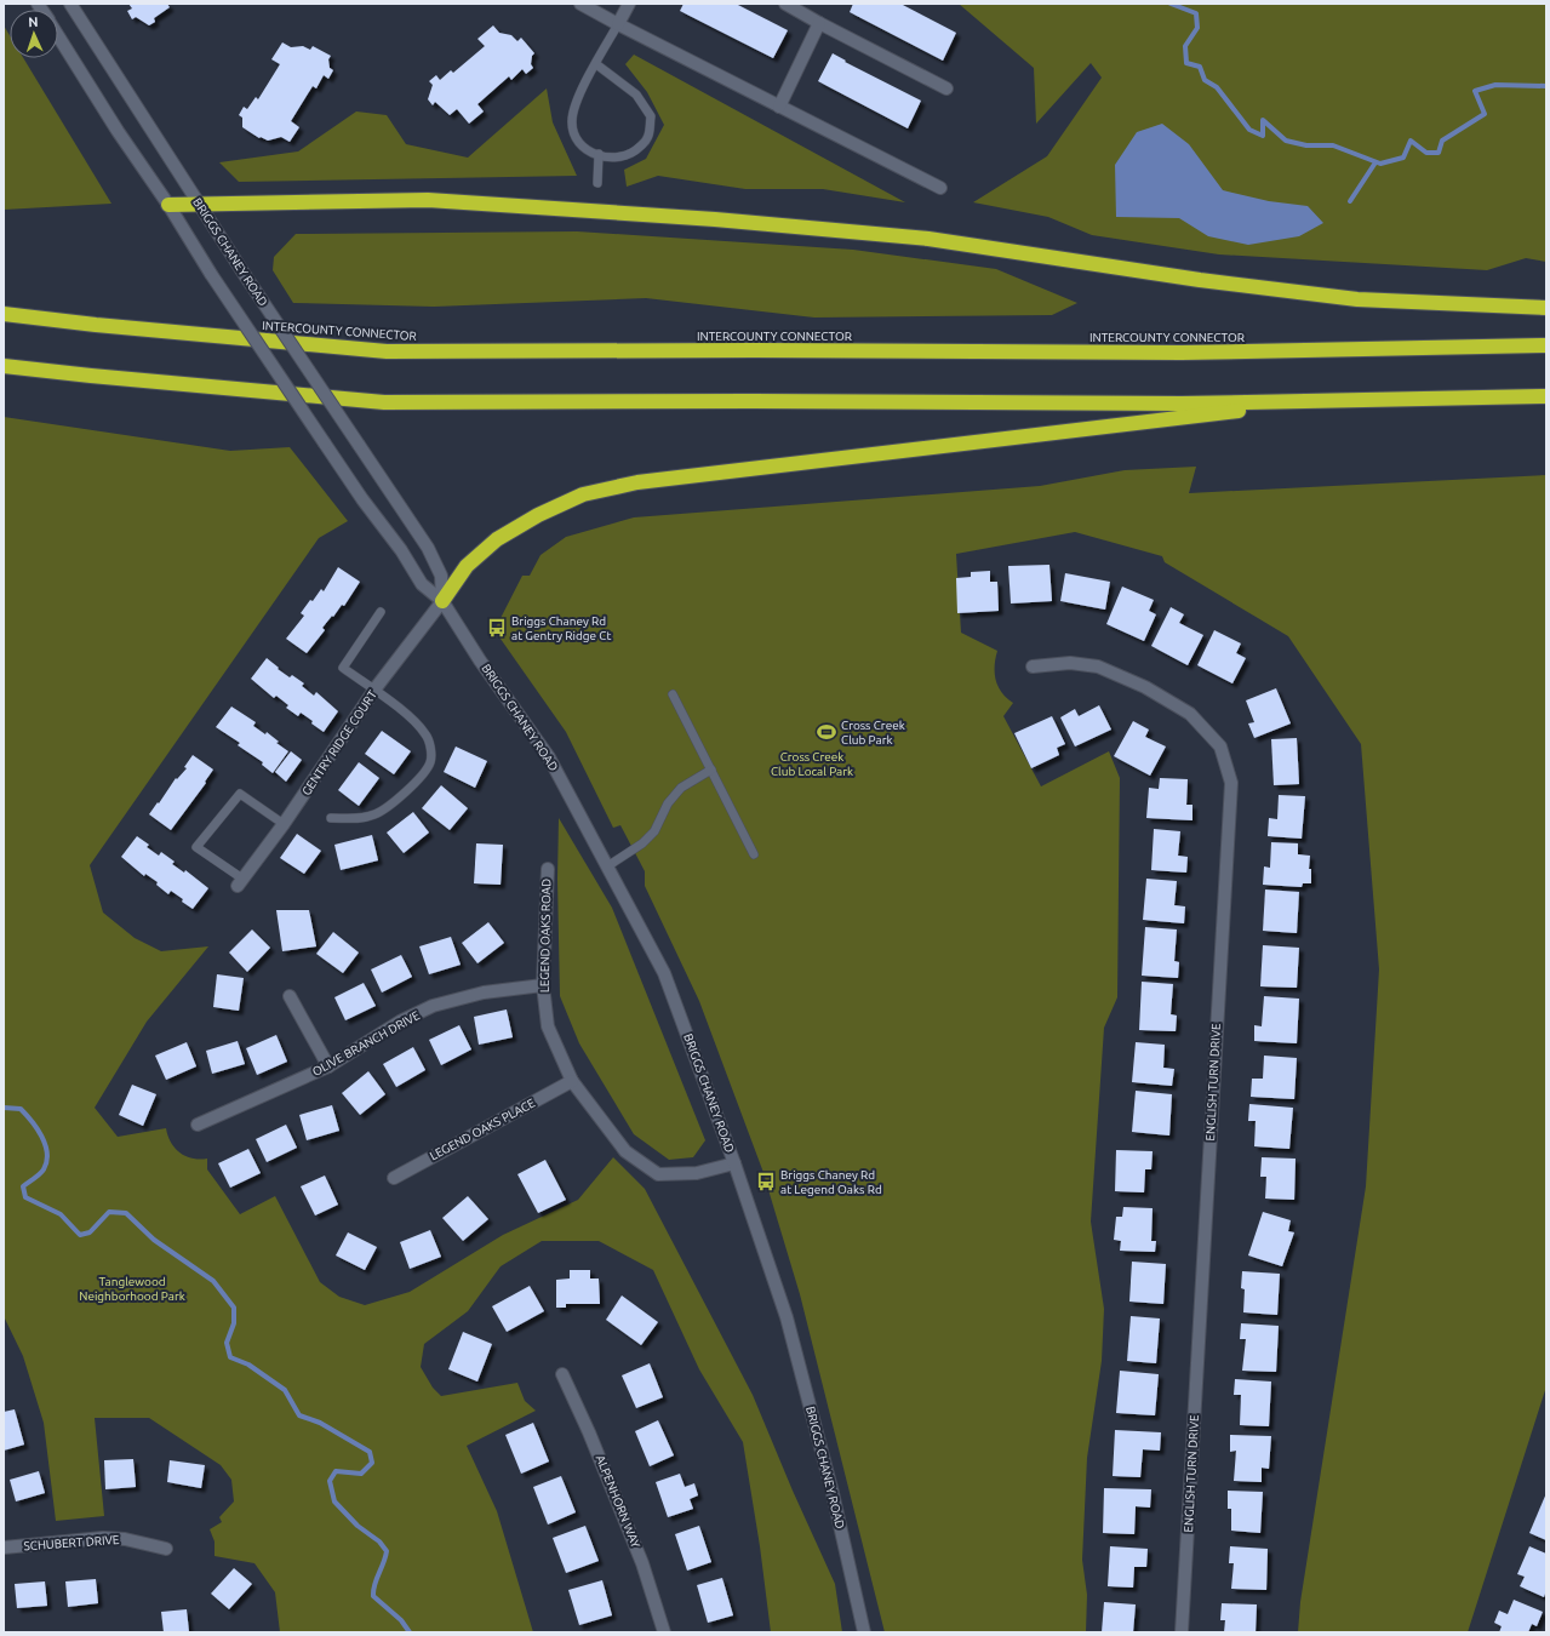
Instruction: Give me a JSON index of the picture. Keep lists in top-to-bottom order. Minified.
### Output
{"streets":{"highway":["INTERCOUNTY CONNECTOR"],"street":["BRIGGS CHANEY ROAD","GENTRY RIDGE COURT","LEGEND OAKS ROAD","OLIVE BRANCH DRIVE","ENGLISH TURN DRIVE","LEGEND OAKS PLACE","ALPENHORN WAY","SCHUBERT DRIVE"]},"crossings":[["BRIGGS CHANEY ROAD","GENTRY RIDGE COURT"],["BRIGGS CHANEY ROAD","LEGEND OAKS ROAD"],["LEGEND OAKS ROAD","OLIVE BRANCH DRIVE"],["LEGEND OAKS ROAD","LEGEND OAKS PLACE"]],"parks":["Cross Creek Club Local Park","Tanglewood Neighborhood Park"],"places":{"bus stop":["Briggs Chaney Rd at Gentry Ridge Ct","Briggs Chaney Rd at Legend Oaks Rd"],"sports":["Cross Creek Club Park"]},"north":"top"}
